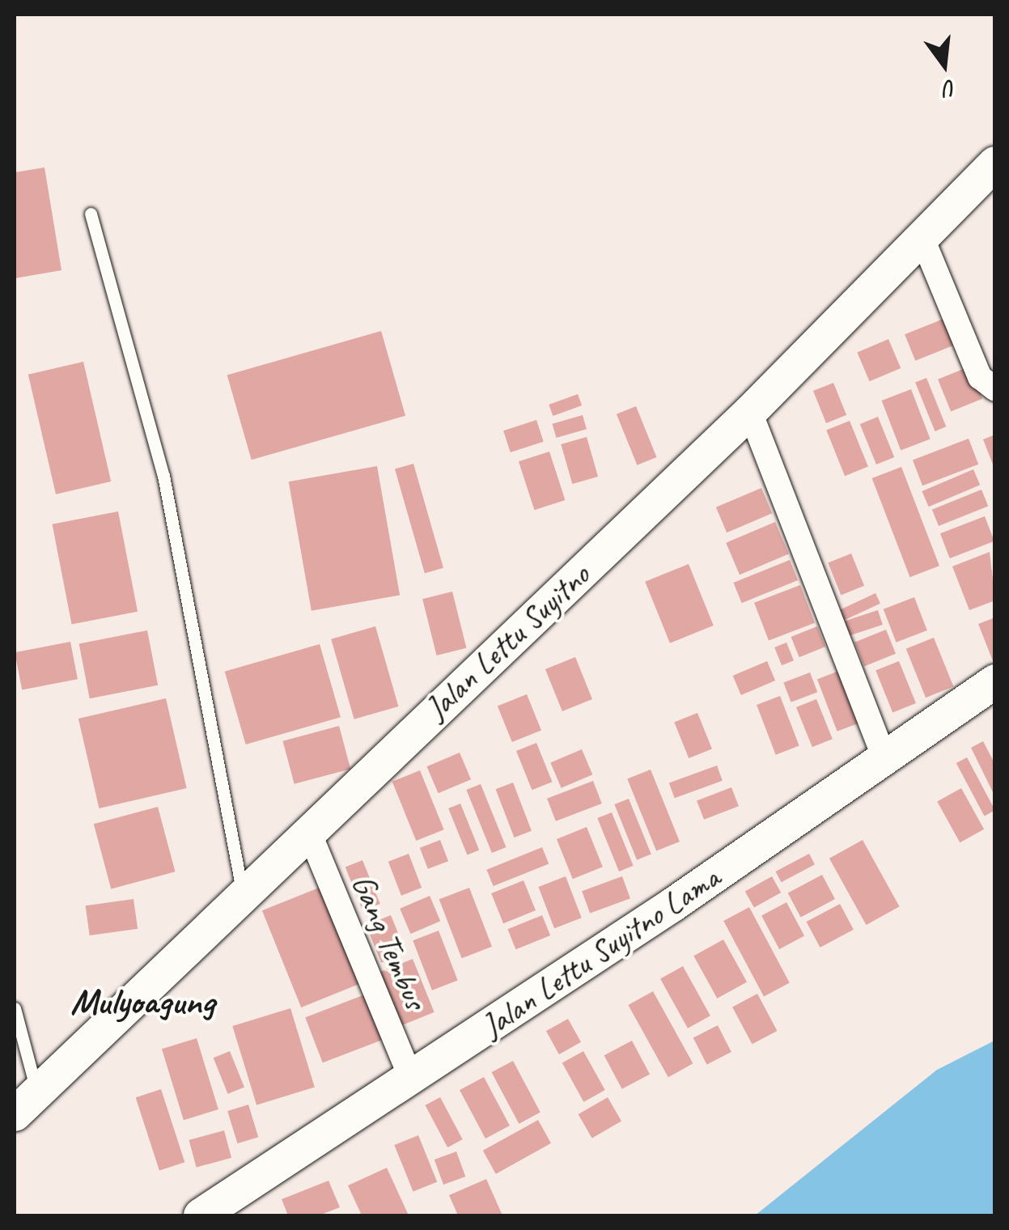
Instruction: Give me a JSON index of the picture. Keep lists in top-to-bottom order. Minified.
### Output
{"streets":{"main road":["Jalan Lettu Suyitno","Jalan Lettu Suyitno Lama"],"street":["Gang Tembus"]},"crossings":[["Jalan Lettu Suyitno","Gang Tembus"],["Gang Tembus","Jalan Lettu Suyitno Lama"]],"districts":["Mulyoagung"],"north":"bottom"}
